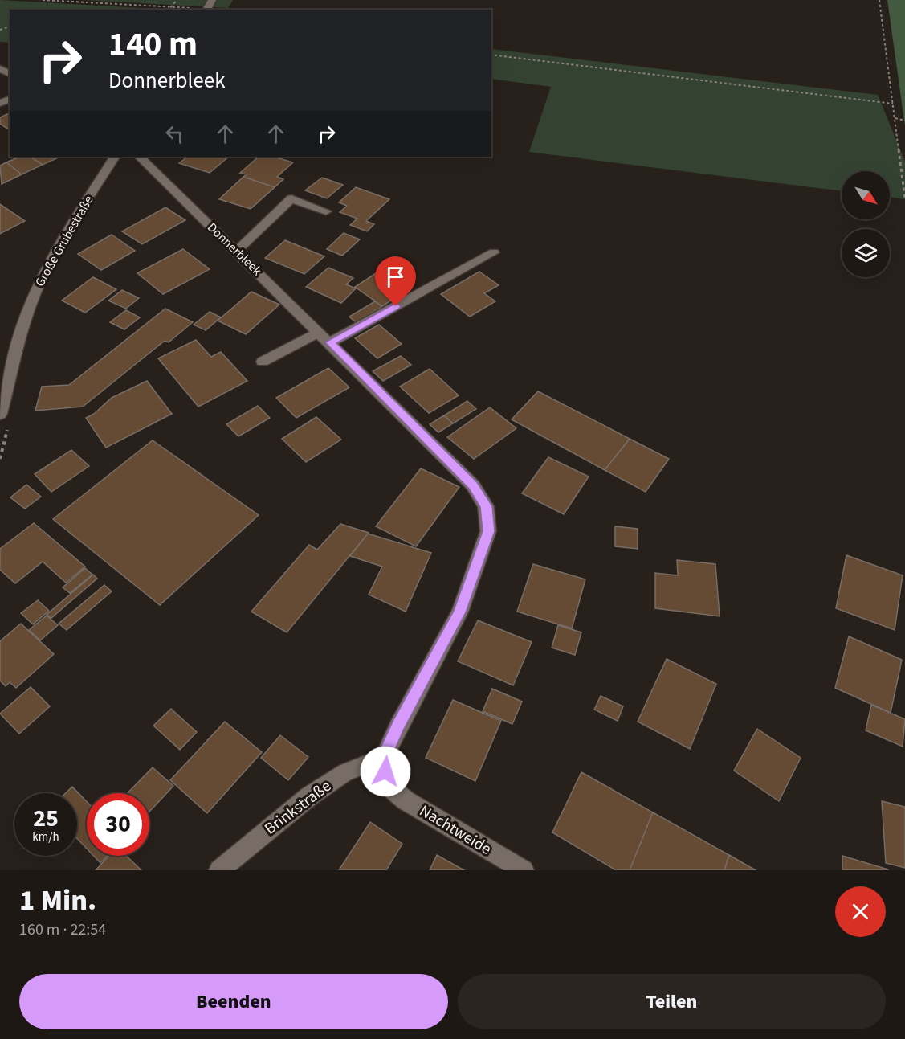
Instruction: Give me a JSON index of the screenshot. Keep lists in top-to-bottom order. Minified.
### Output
{"streets":{"street":["Große Grubestraße","Donnerbleek","Brinkstraße","Nachtweide"]},"crossings":[["Donnerbleek","Brinkstraße"],["Donnerbleek","Nachtweide"],["Brinkstraße","Nachtweide"]],"north":"bottom right","page":{"turn":["140 m","Donnerbleek"],"speed":"25 km/h","limit":"30","heading":["1 Min.","160 m · 22:54"],"buttons":["Beenden","Teilen"]}}
